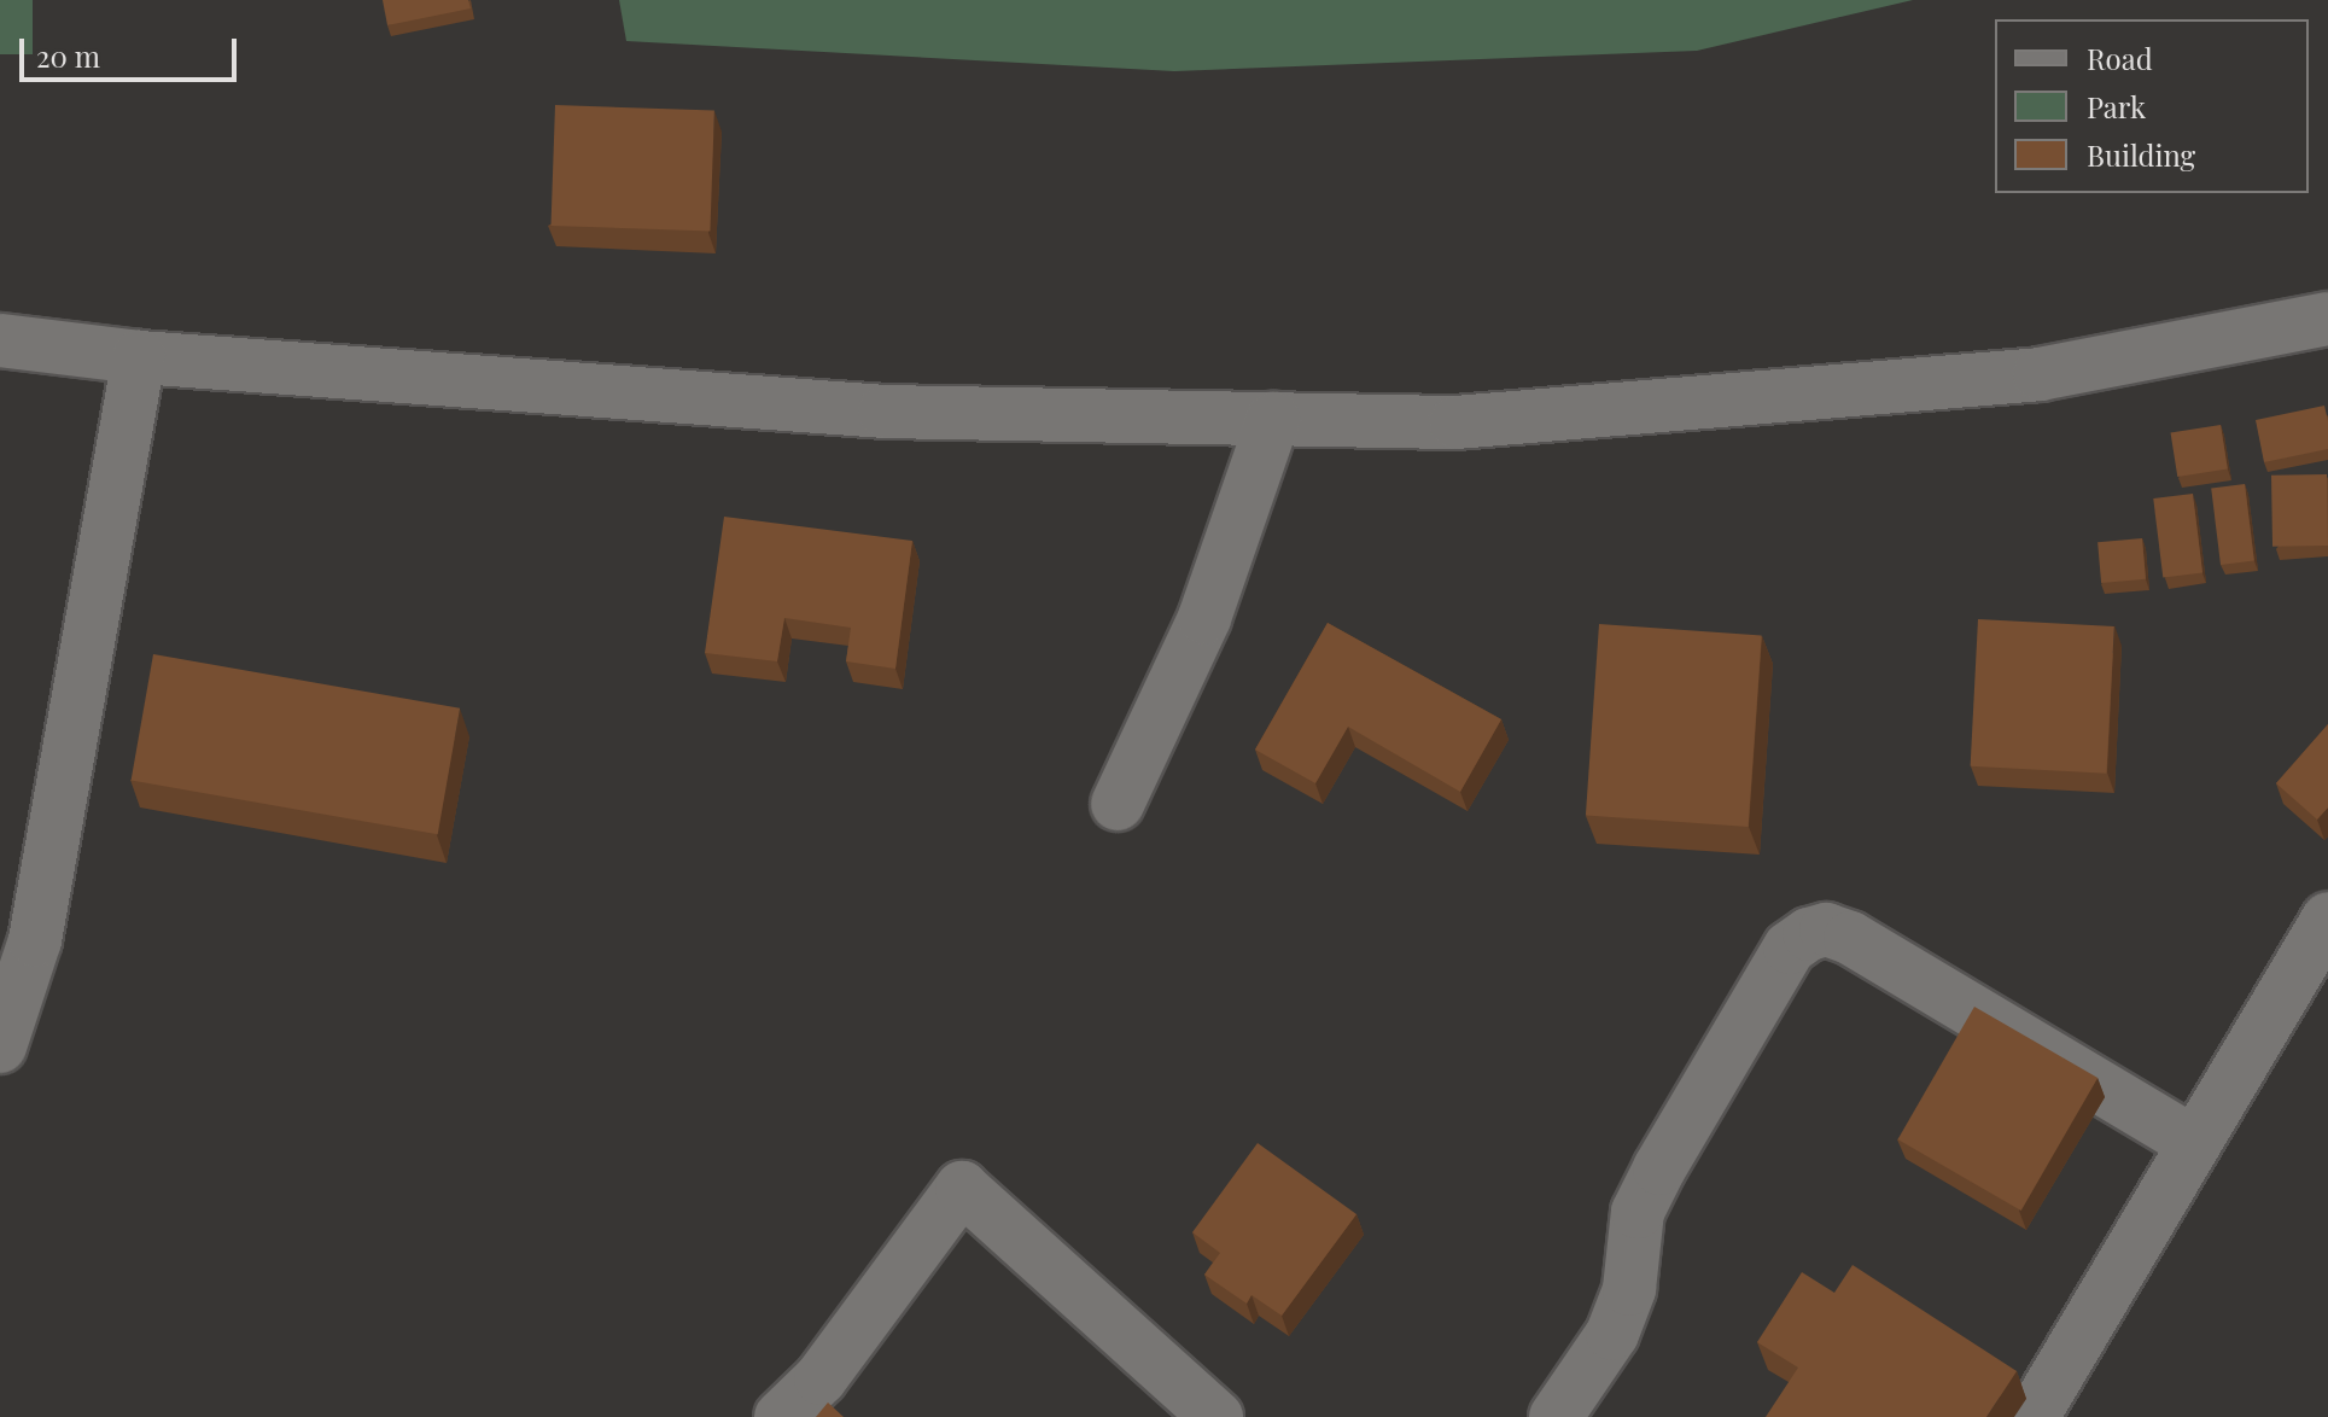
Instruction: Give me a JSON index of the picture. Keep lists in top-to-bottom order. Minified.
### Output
{"legend":["Road","Park","Building"],"scale_bar":"20 m"}
